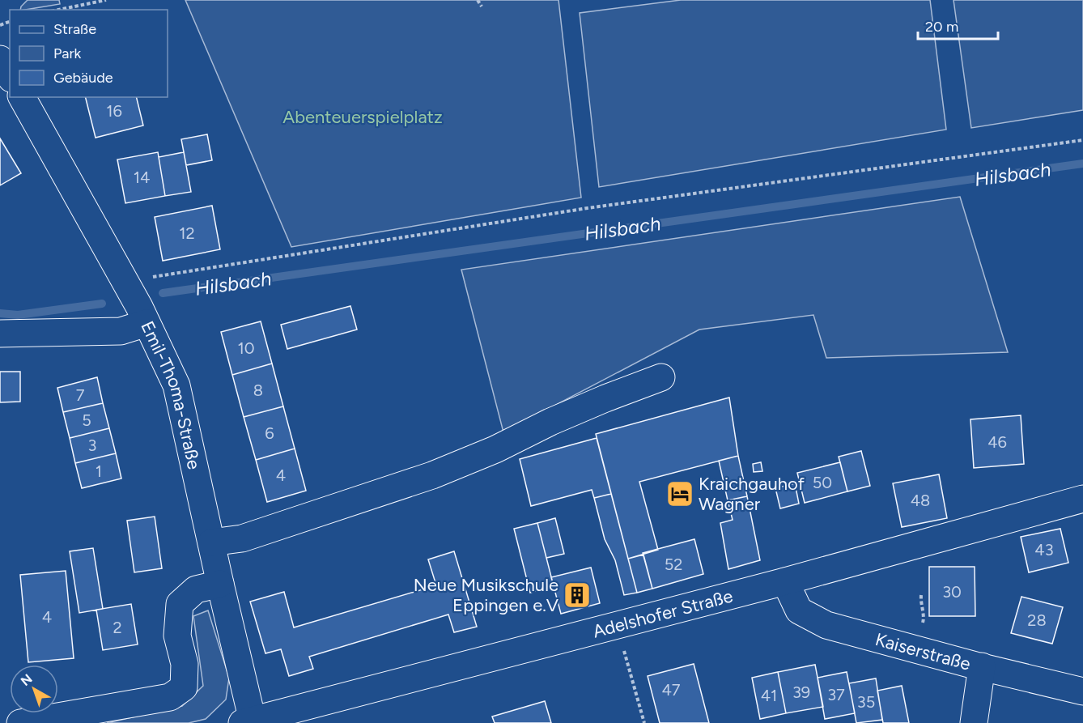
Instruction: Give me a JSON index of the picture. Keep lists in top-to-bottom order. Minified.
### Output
{"streets":{"street":["Emil-Thoma-Straße","Adelshofer Straße","Kaiserstraße"]},"crossings":[["Emil-Thoma-Straße","Adelshofer Straße"],["Adelshofer Straße","Kaiserstraße"]],"water":["Hilsbach"],"parks":["Abenteuerspielplatz"],"places":{"hotel":["Kraichgauhof Wagner"],"building":["Neue Musikschule Eppingen e.V"]},"house_numbers":["16","14","12","10","8","7","5","6","46","3","1","4","50","48","43","52","30","4","28","2","47","39","37","41","35"],"legend":["Straße","Park","Gebäude"],"scale_bar":"20 m","north":"top left"}
